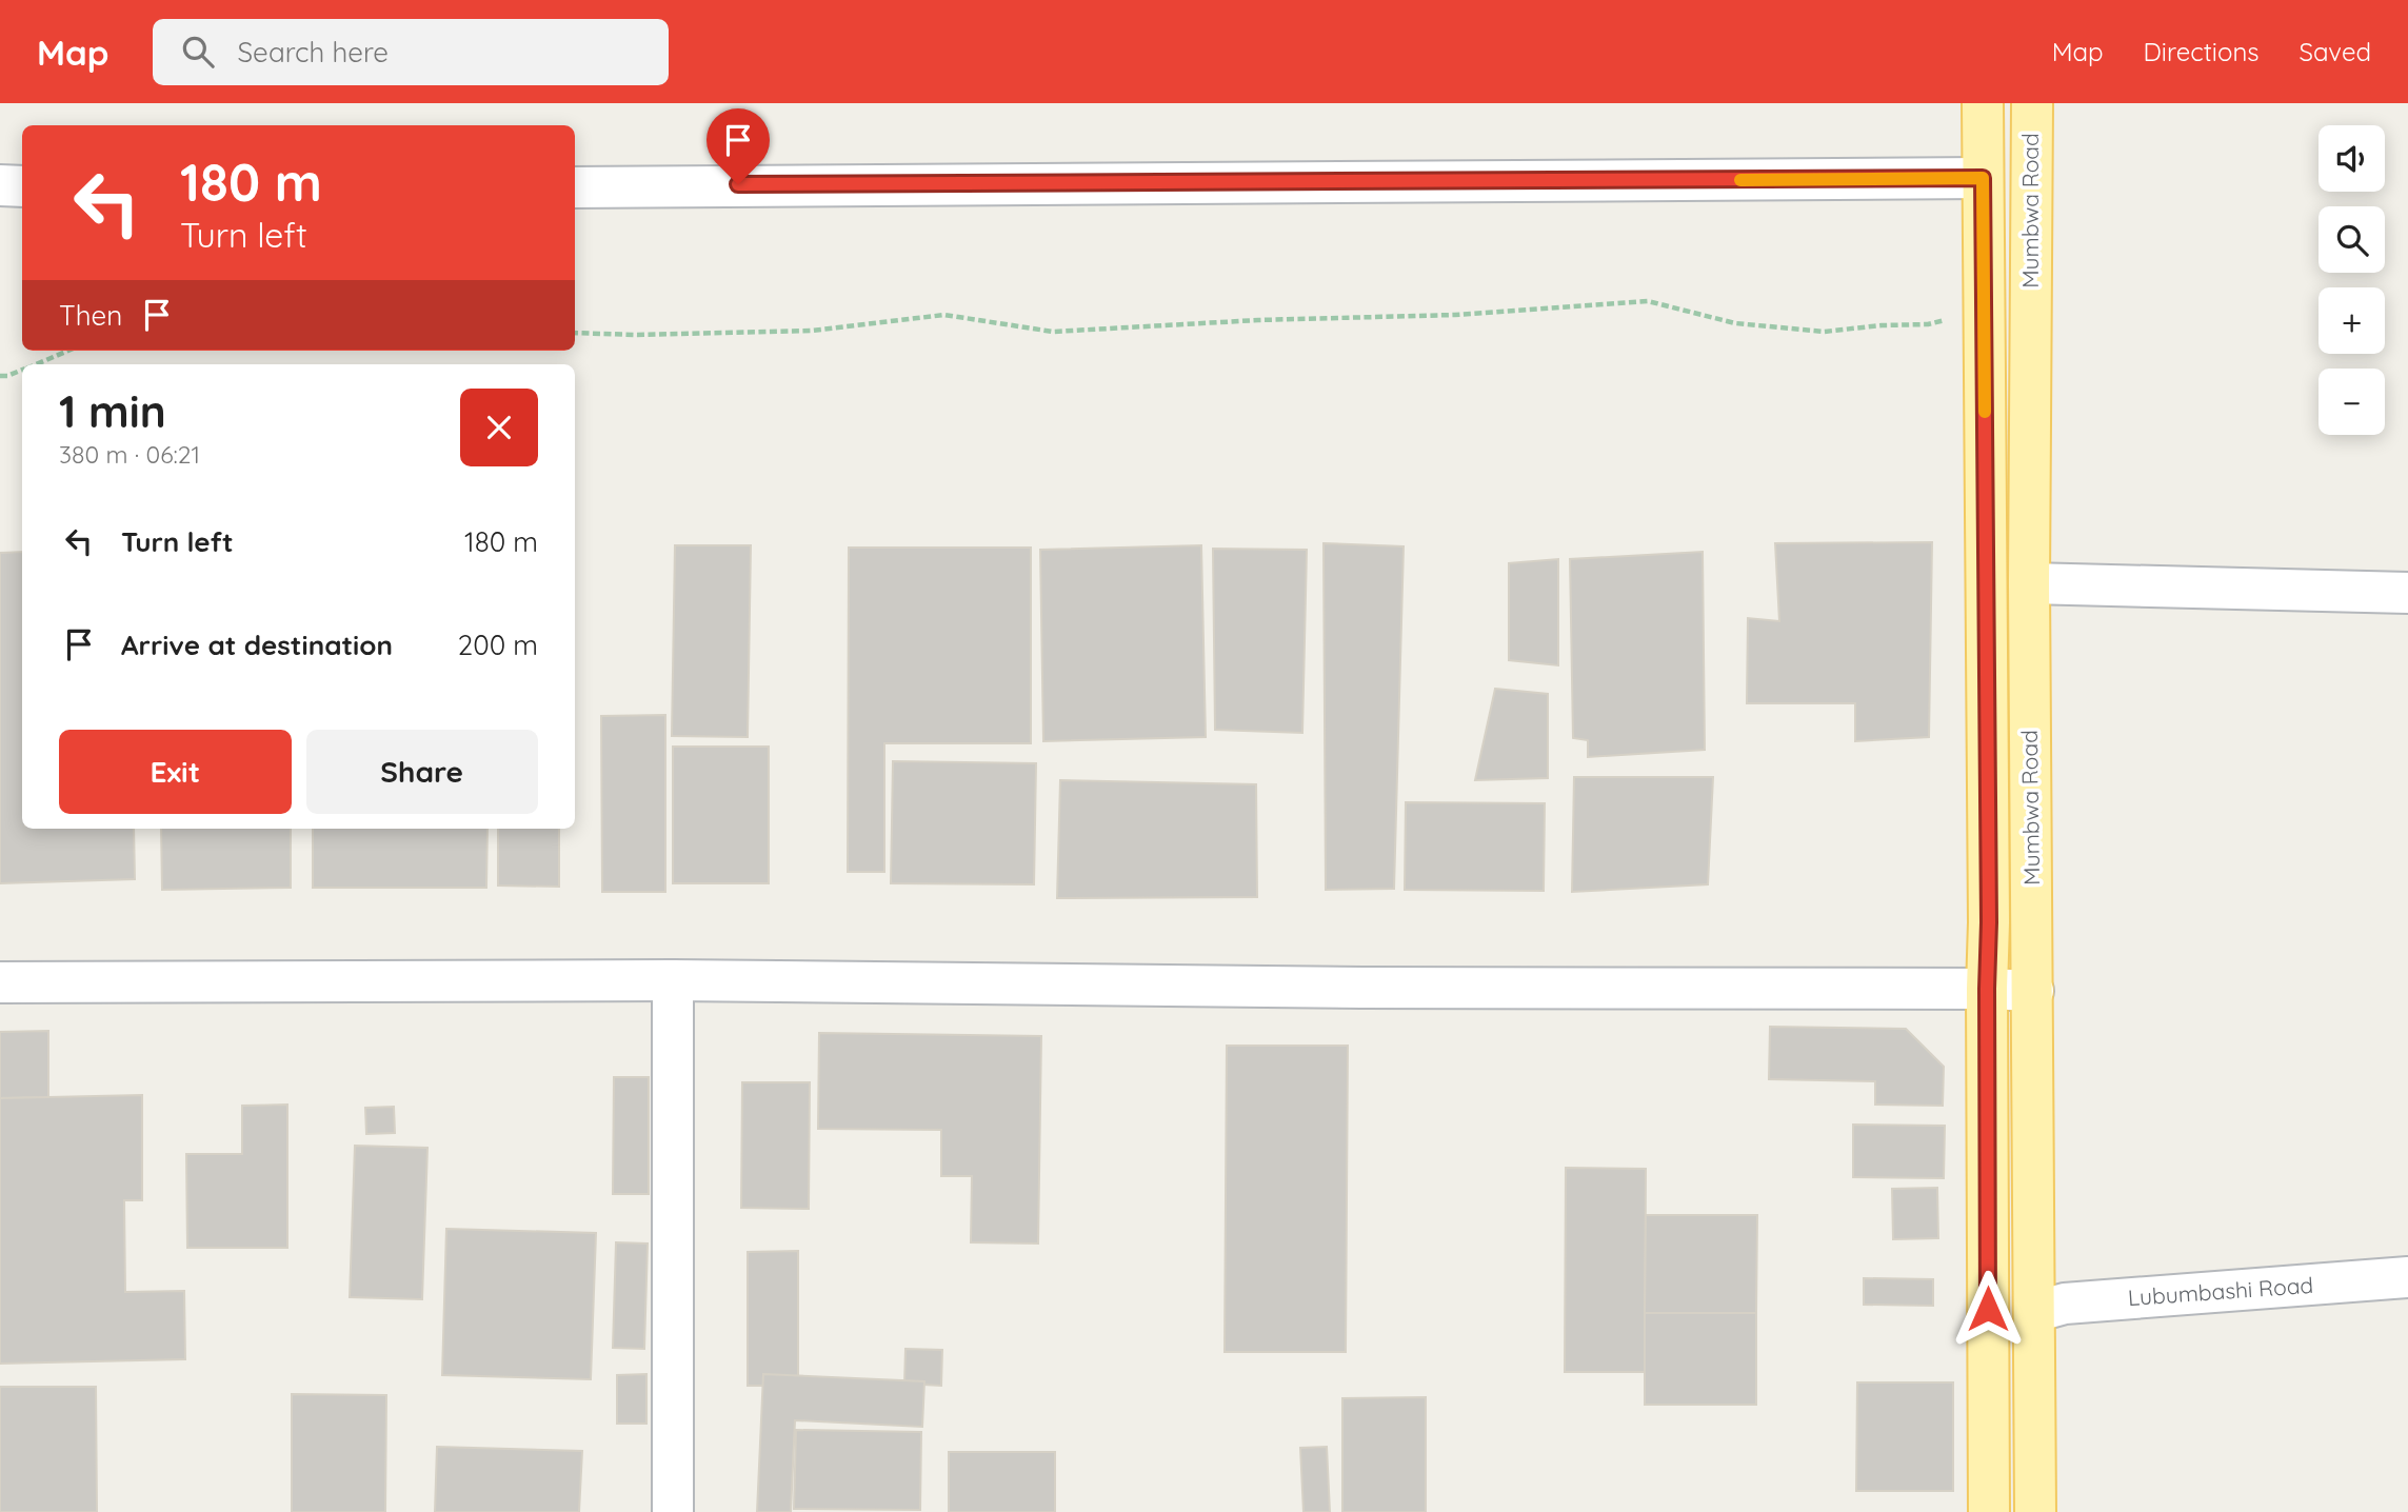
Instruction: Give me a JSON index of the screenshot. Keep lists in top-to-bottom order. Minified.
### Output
{"streets":{"main road":["Mumbwa Road"],"street":["Lubumbashi Road"]},"crossings":[["Mumbwa Road","Lubumbashi Road"]],"page":{"header":"Map","search":"Search here","nav":["Map","Directions","Saved"],"map_buttons":["+","−"],"turn":["180 m","Turn left"],"then":"Then","heading":["1 min","380 m · 06:21"],"list":[{"name":"Turn left","value":"180 m"},{"name":"Arrive at destination","value":"200 m"}],"buttons":["Exit","Share"]}}
